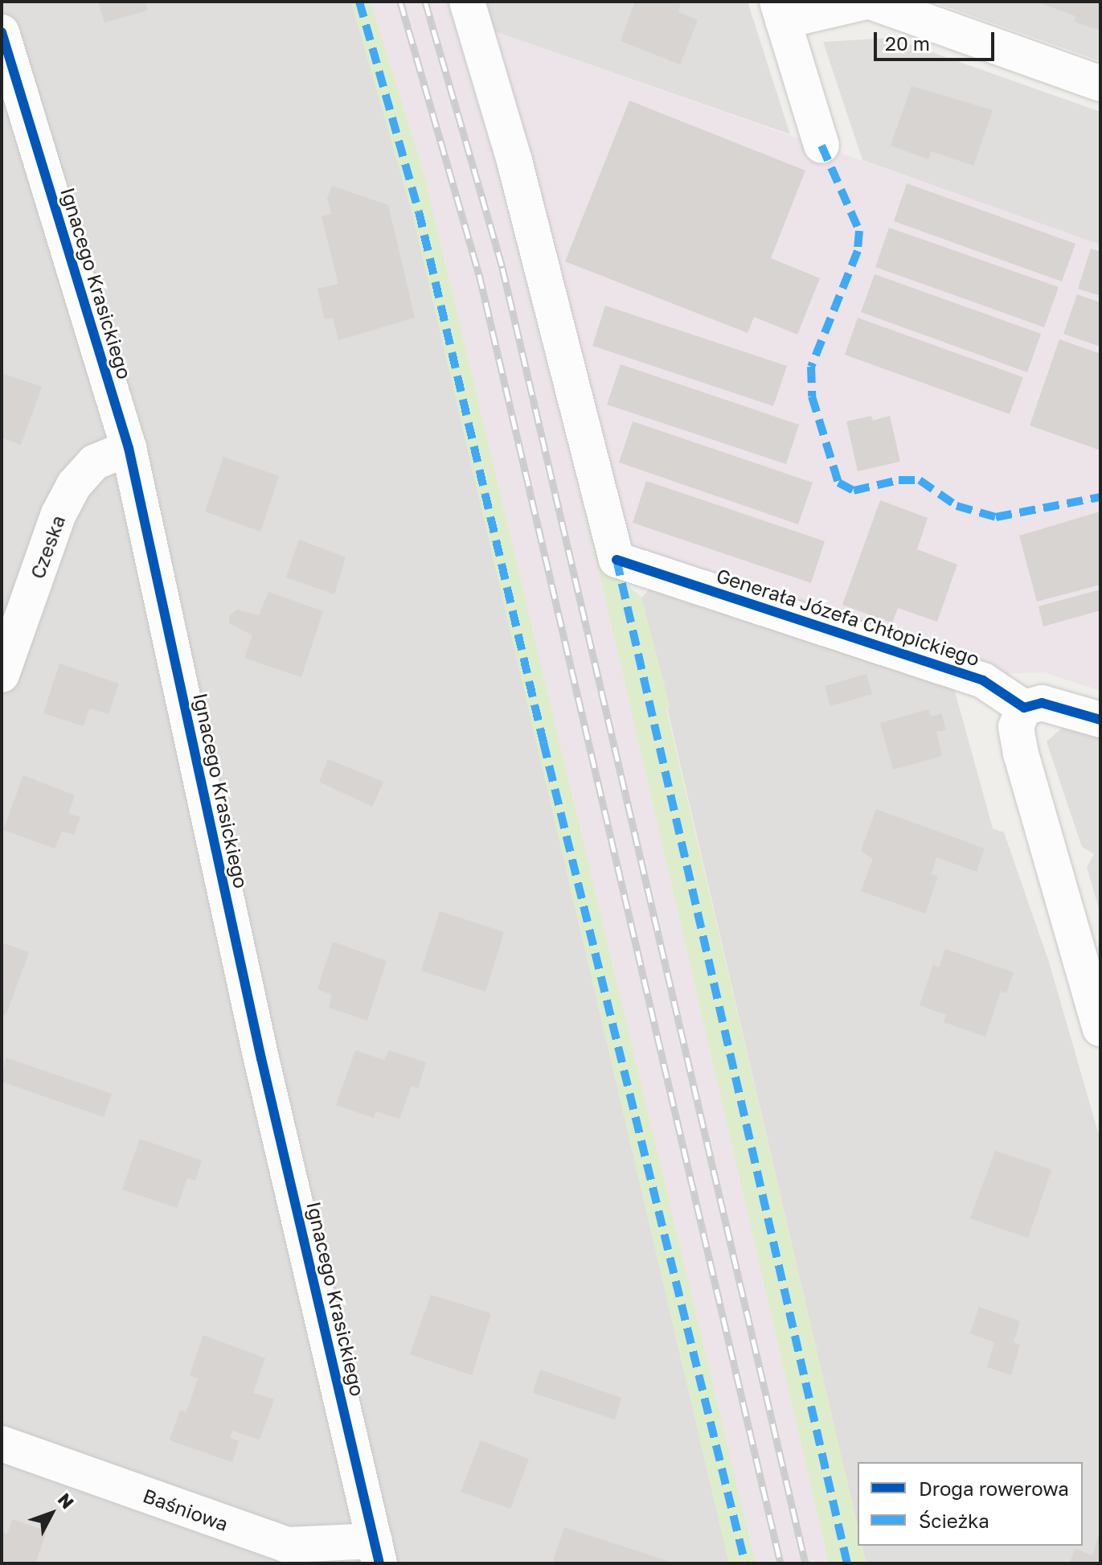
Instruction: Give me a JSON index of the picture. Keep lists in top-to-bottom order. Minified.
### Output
{"streets":{"street":["Ignacego Krasickiego","Czeska","Generała Józefa Chłopickiego","Baśniowa"]},"crossings":[["Ignacego Krasickiego","Czeska"],["Ignacego Krasickiego","Baśniowa"]],"legend":["Droga rowerowa","Ścieżka"],"scale_bar":"20 m","north":"top right"}
